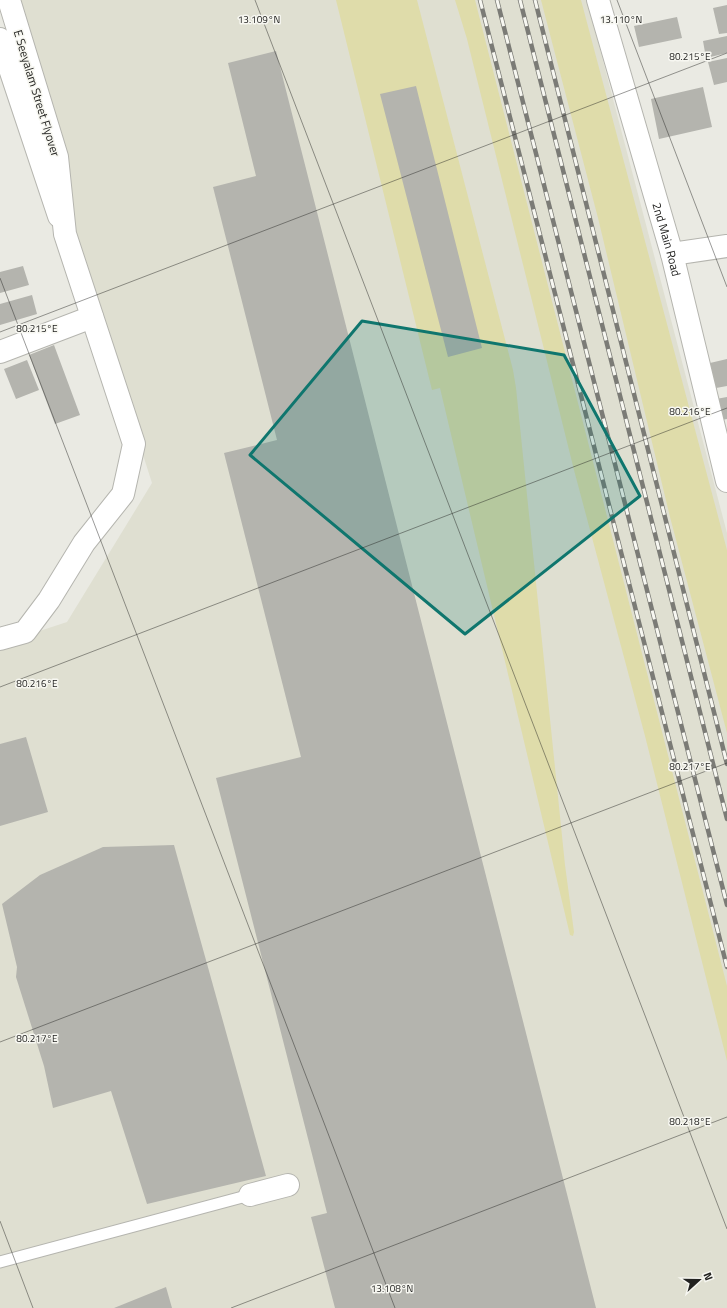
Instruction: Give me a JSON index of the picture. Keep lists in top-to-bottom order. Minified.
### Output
{"streets":{"street":["E Seeyalam Street Flyover","2nd Main Road"]},"north":"right","coordinates":["13.110°N","13.109°N","80.215°E","80.216°E","80.217°E","80.218°E","13.108°N"]}
